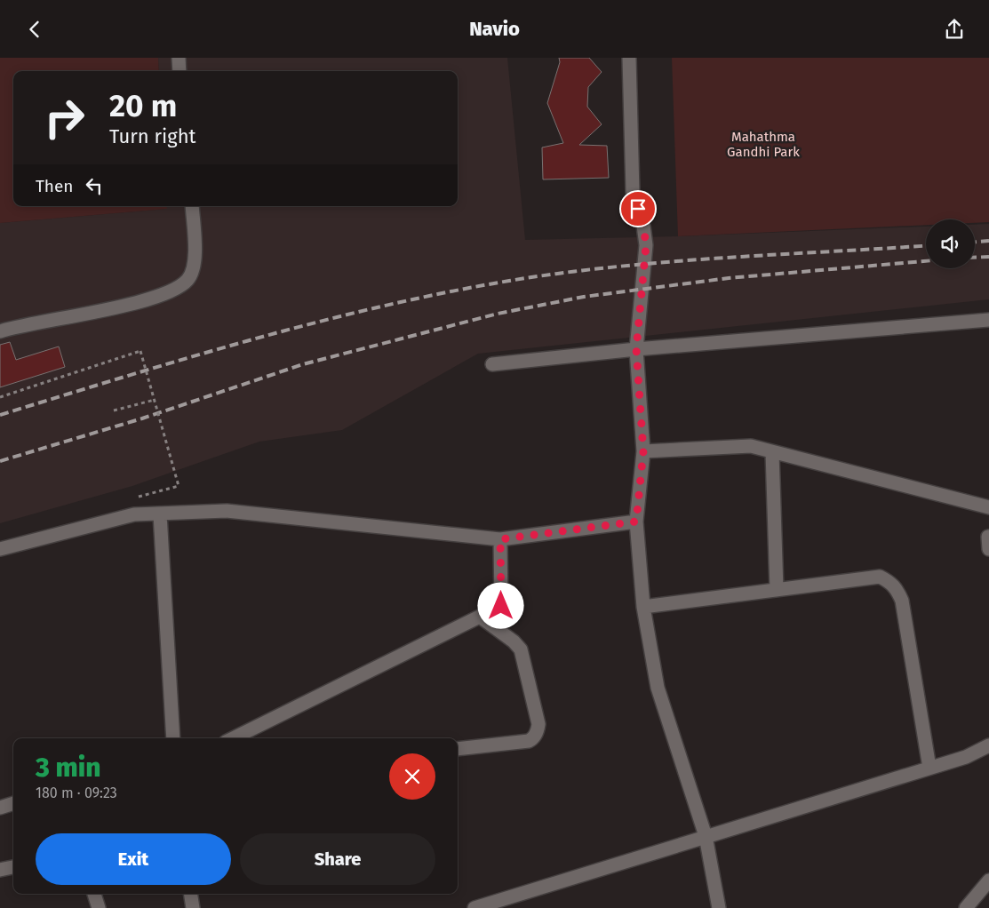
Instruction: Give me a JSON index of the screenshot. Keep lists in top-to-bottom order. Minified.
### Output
{"parks":["Mahathma Gandhi Park"],"page":{"header":"Navio","turn":["20 m","Turn right"],"then":"Then","heading":["3 min","180 m · 09:23"],"buttons":["Exit","Share"]}}
